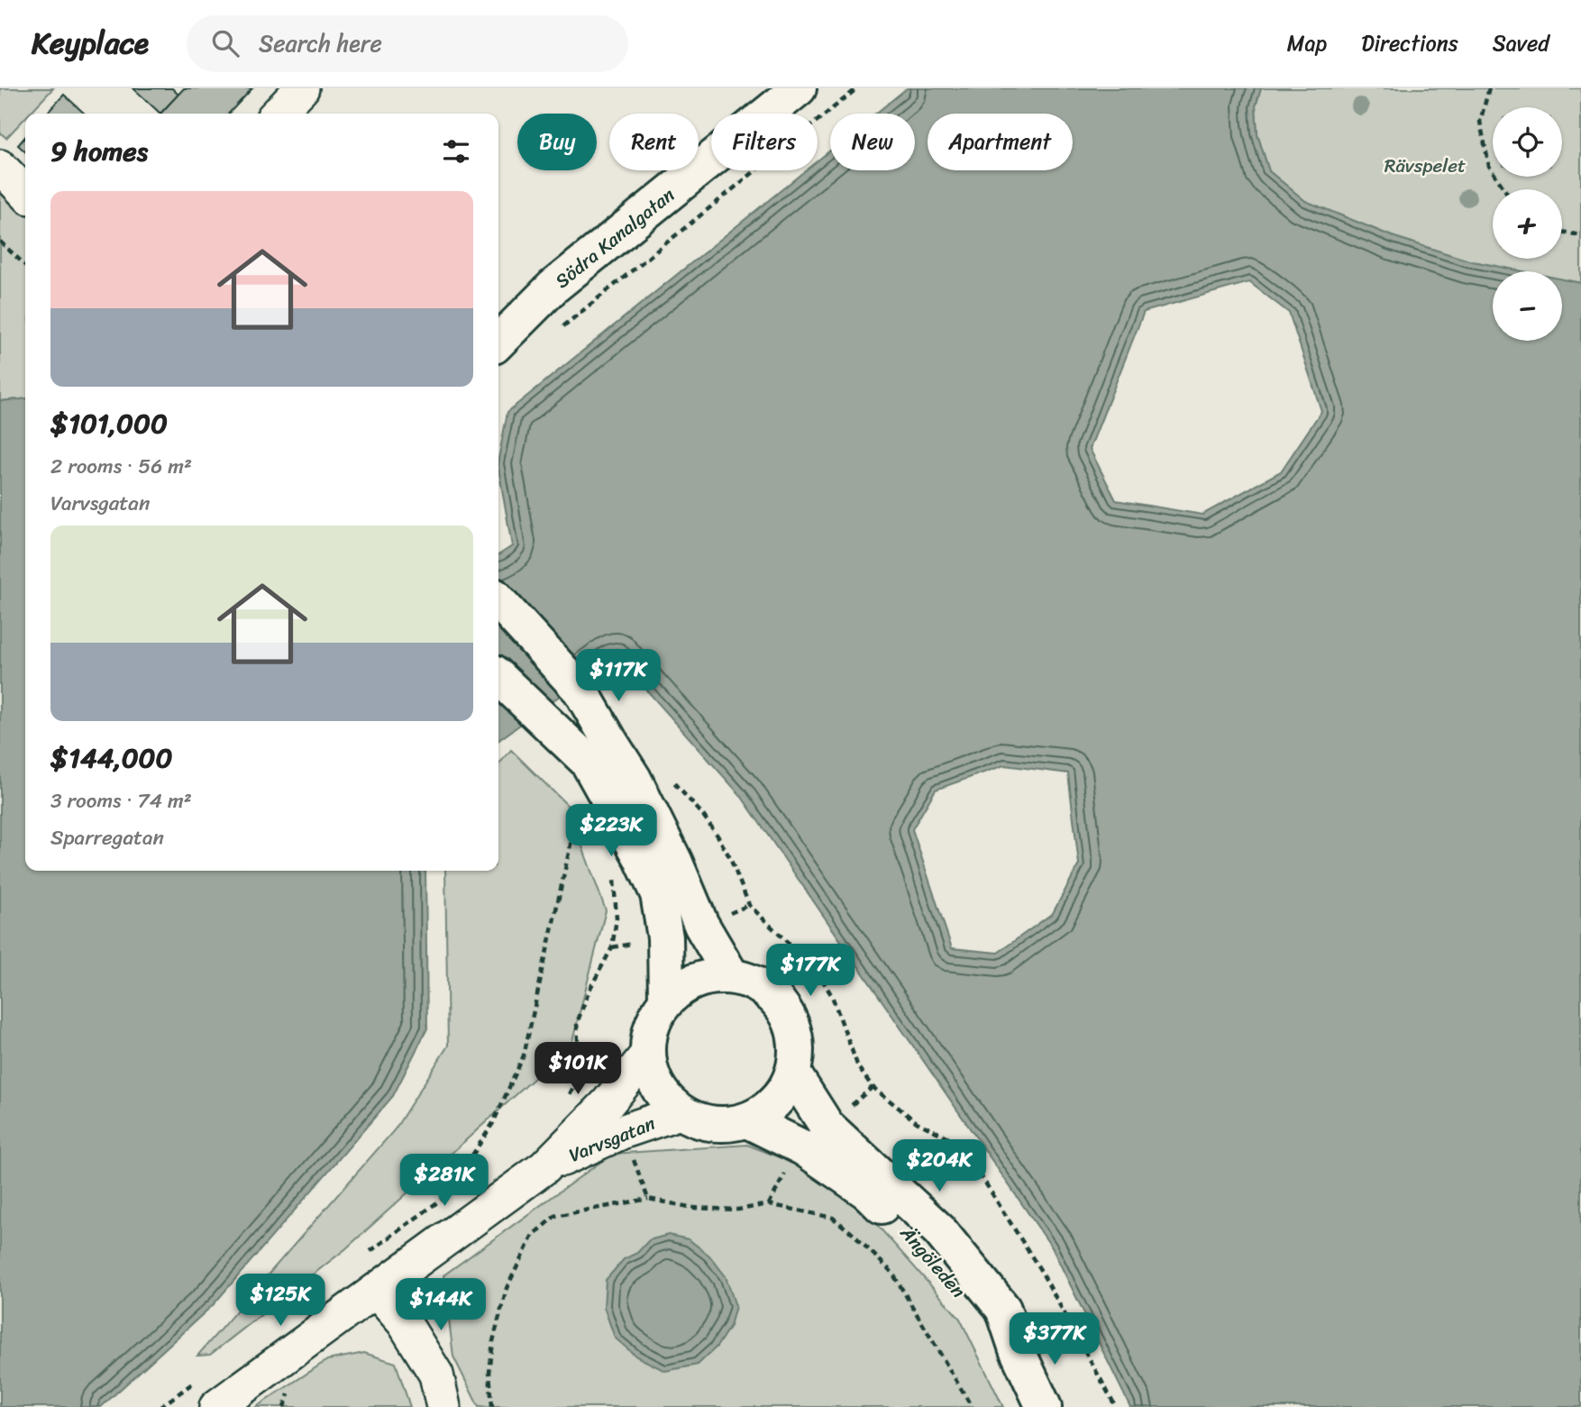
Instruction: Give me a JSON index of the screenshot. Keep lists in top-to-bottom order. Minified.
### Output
{"streets":{"street":["Södra Kanalgatan","Varvsgatan","Ängöleden"]},"crossings":[["Varvsgatan","Ängöleden"]],"parks":["Rävspelet"],"page":{"header":"Keyplace","search":"Search here","nav":["Map","Directions","Saved"],"map_buttons":["+","−"],"chip":["Buy","Rent","Filters","New","Apartment"],"heading":"9 homes","list":[{"name":"$101,000","note":"2 rooms · 56 m² · Varvsgatan"},{"name":"$144,000","note":"3 rooms · 74 m² · Sparregatan"}],"price":["$117K","$223K","$177K","$101K","$204K","$281K","$125K","$144K","$377K"]}}
